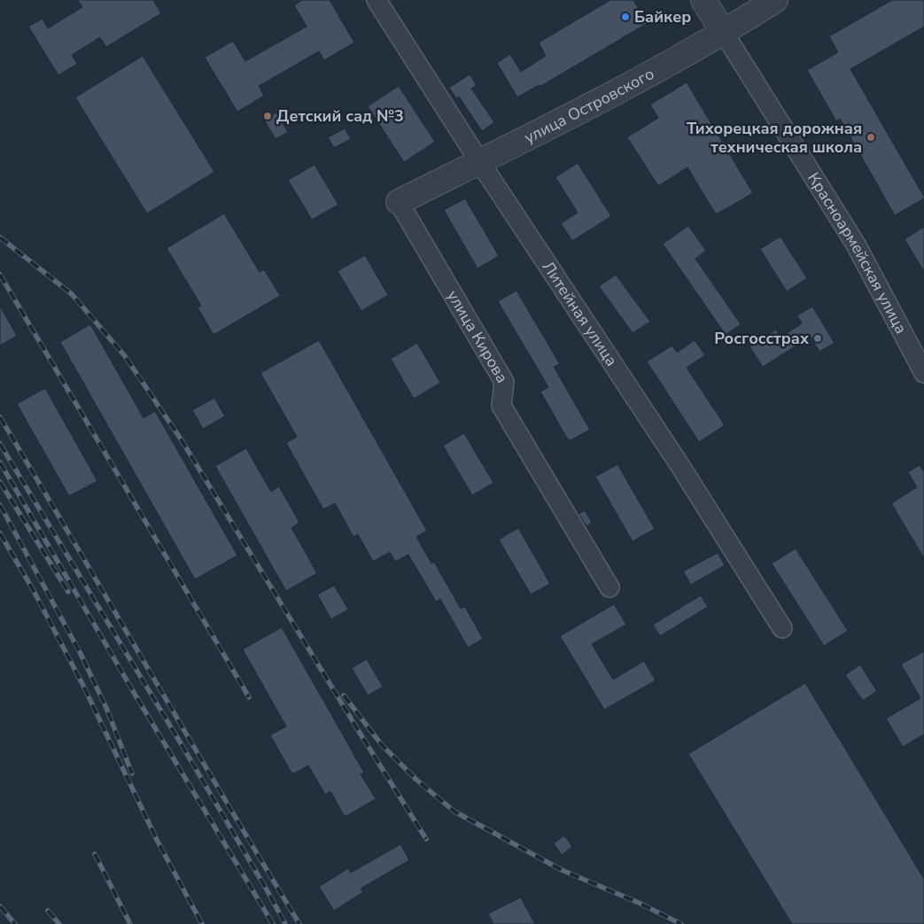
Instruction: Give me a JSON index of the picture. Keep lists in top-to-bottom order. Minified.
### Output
{"streets":{"street":["улица Островского","Красноармейская улица","Литейная улица","улица Кирова"]},"crossings":[["улица Островского","Красноармейская улица"],["улица Островского","Литейная улица"],["улица Островского","улица Кирова"]],"places":["Байкер","Детский сад №3","Тихорецкая дорожная техническая школа","Росгосстрах"]}
